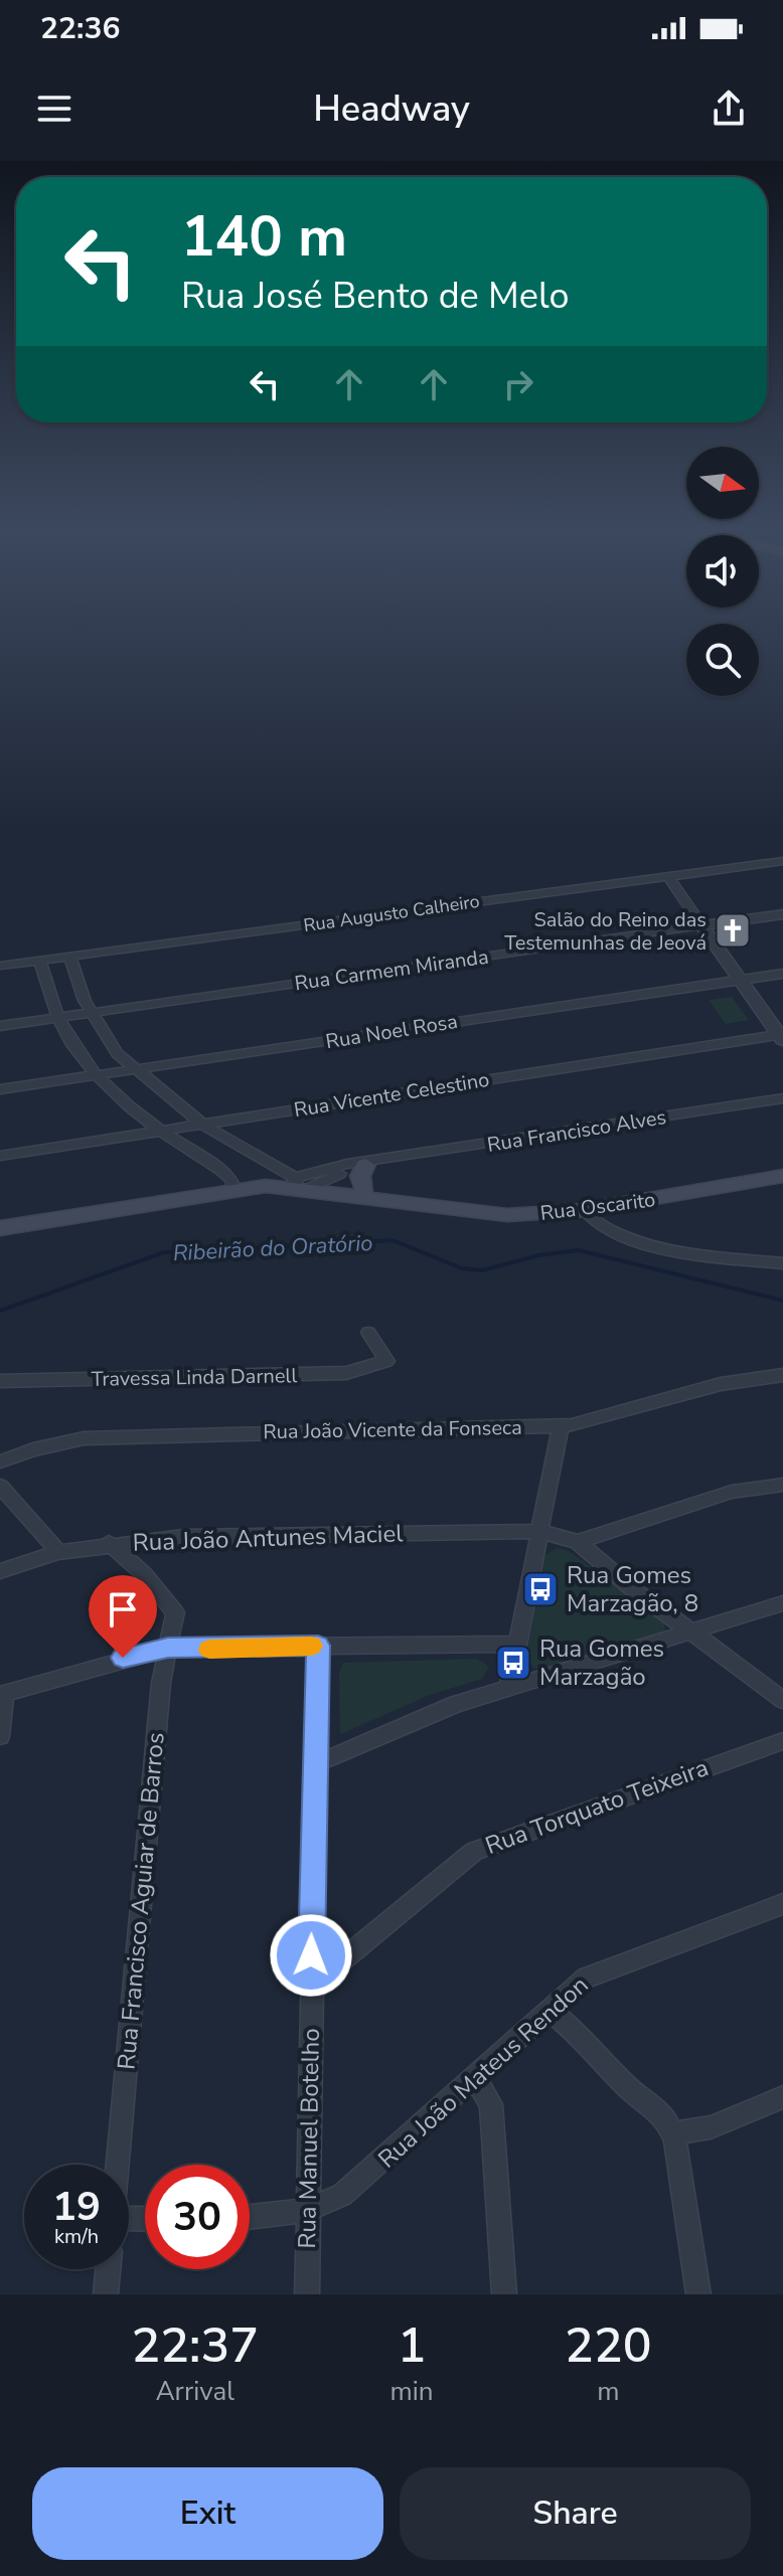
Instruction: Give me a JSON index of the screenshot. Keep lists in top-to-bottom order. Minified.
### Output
{"streets":{"main road":["Rua Oscarito"],"street":["Rua Augusto Calheiro","Rua Carmem Miranda","Rua Noel Rosa","Rua Vicente Celestino","Rua Francisco Alves","Travessa Linda Darnell","Rua João Vicente da Fonseca","Rua João Antunes Maciel","Rua Torquato Teixeira","Rua Francisco Aguiar de Barros","Rua João Mateus Rendon","Rua Manuel Botelho"]},"crossings":[["Rua Francisco Alves","Rua Oscarito"],["Rua João Antunes Maciel","Rua Francisco Aguiar de Barros"],["Rua Torquato Teixeira","Rua Manuel Botelho"],["Rua João Mateus Rendon","Rua Manuel Botelho"]],"water":["Ribeirão do Oratório"],"places":{"church":["Salão do Reino das Testemunhas de Jeová"],"bus stop":["Rua Gomes Marzagão, 8","Rua Gomes Marzagão"]},"north":"right","page":{"status":"22:36","header":"Headway","turn":["140 m","Rua José Bento de Melo"],"speed":"19 km/h","limit":"30","eta":["22:37","Arrival","1","min","220","m"],"buttons":["Exit","Share"]}}
